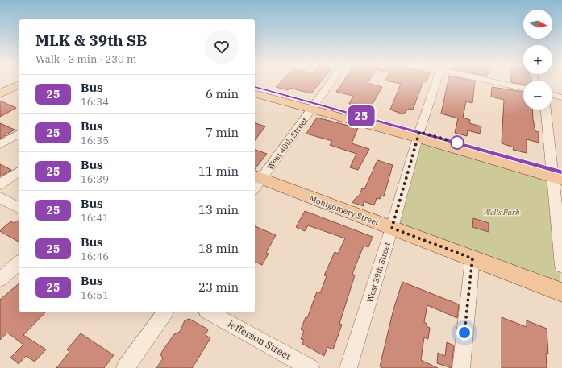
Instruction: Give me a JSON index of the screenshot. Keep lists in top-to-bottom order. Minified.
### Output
{"streets":{"main road":["Montgomery Street"],"street":["West 40th Street","West 39th Street","Jefferson Street"]},"crossings":[["West 40th Street","Montgomery Street"],["Montgomery Street","West 39th Street"]],"parks":["Wells Park"],"lines":["bus line 25"],"north":"right","page":{"on_map":"25","map_buttons":["+","−"],"heading":["MLK & 39th SB","Walk · 3 min · 230 m"],"list":[{"mark":"25","name":"Bus","note":"16:34","value":"6 min"},{"mark":"25","name":"Bus","note":"16:35","value":"7 min"},{"mark":"25","name":"Bus","note":"16:39","value":"11 min"},{"mark":"25","name":"Bus","note":"16:41","value":"13 min"},{"mark":"25","name":"Bus","note":"16:46","value":"18 min"},{"mark":"25","name":"Bus","note":"16:51","value":"23 min"}]}}
